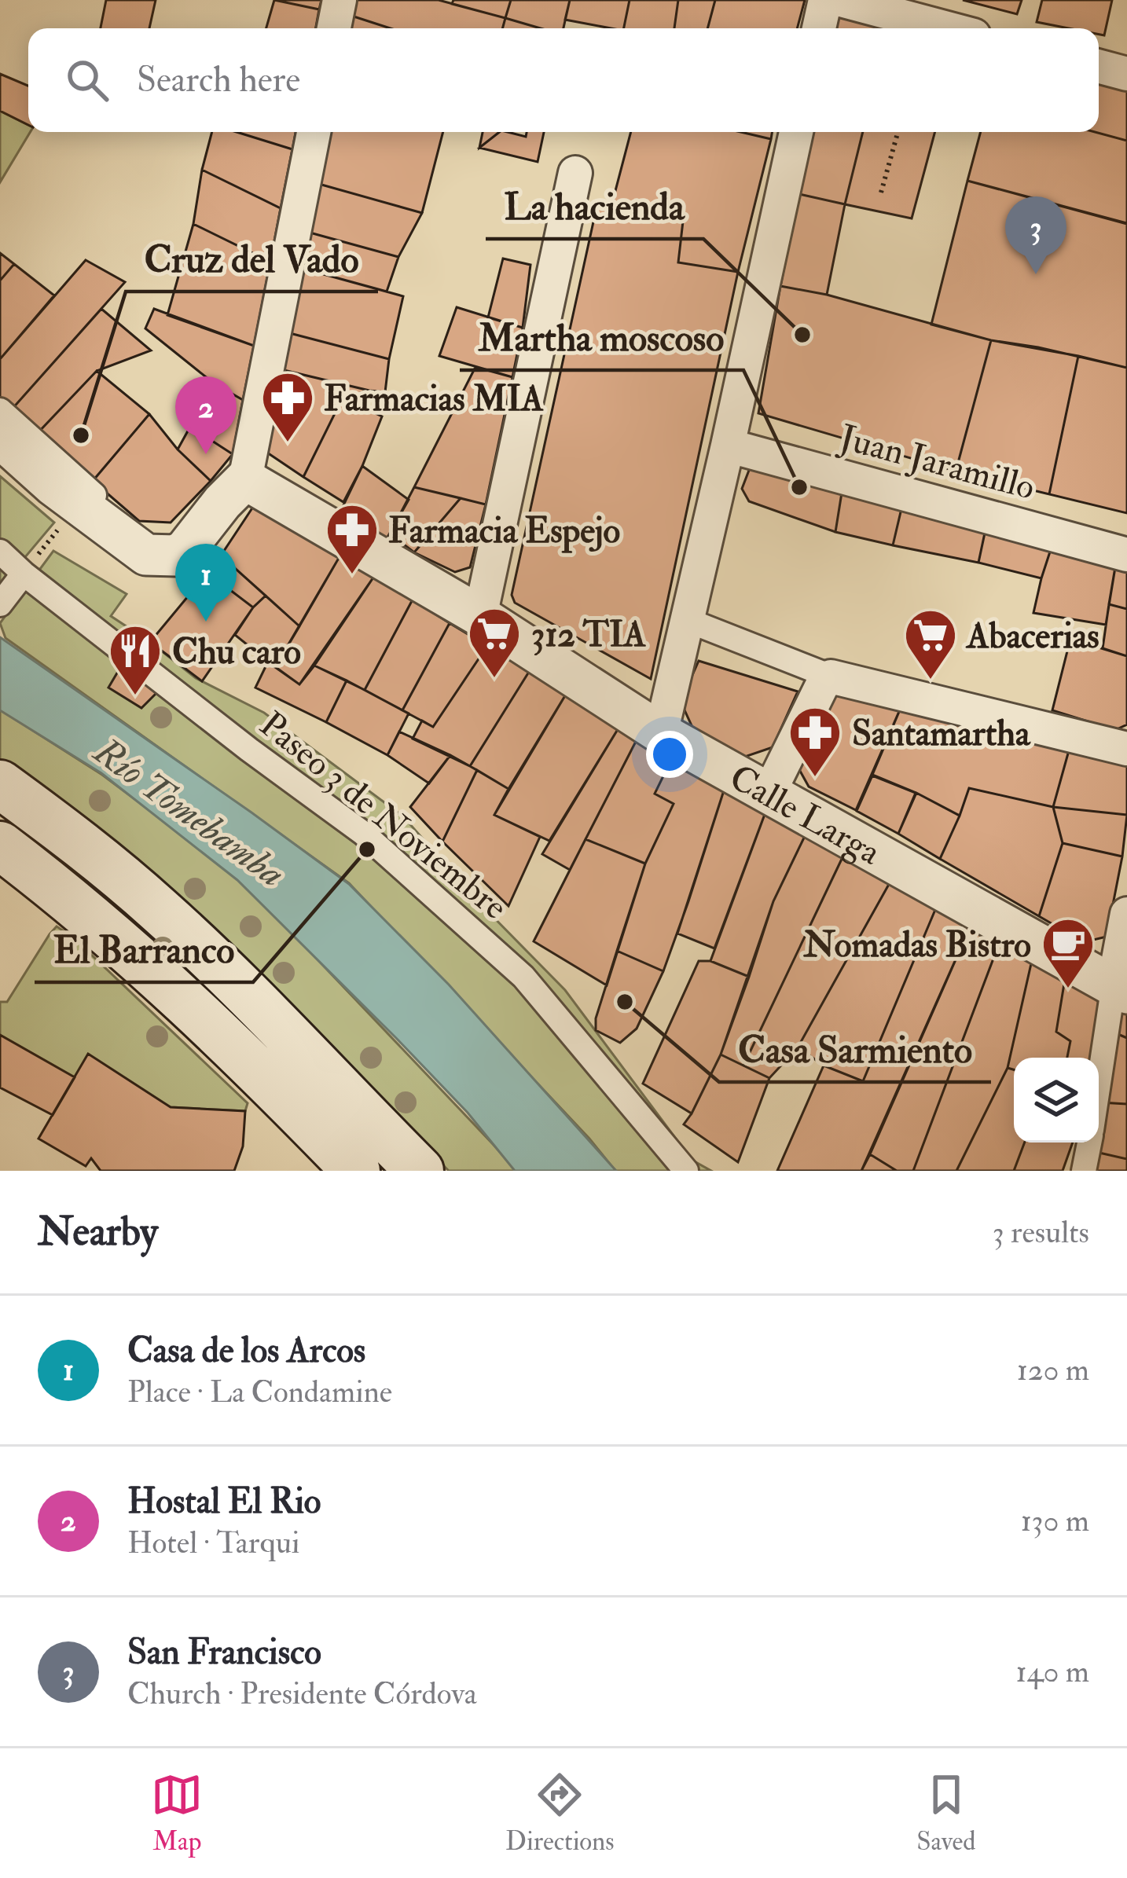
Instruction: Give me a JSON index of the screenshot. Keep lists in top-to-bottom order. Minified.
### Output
{"streets":{"street":["Juan Jaramillo","Calle Larga","Paseo 3 de Noviembre"]},"water":["Río Tomebamba"],"places":{"other":["La hacienda","Cruz del Vado","Martha moscoso","El Barranco","Casa Sarmiento"],"pharmacy":["Farmacias MIA","Farmacia Espejo","Santamartha"],"supermarket":["312 TIA","Abacerias"],"restaurant":["Chu caro"],"cafe":["Nomadas Bistro"]},"page":{"search":"Search here","pins":["3","2","1"],"heading":["Nearby","3 results"],"list":[{"mark":"1","name":"Casa de los Arcos","note":"Place · La Condamine","value":"120 m"},{"mark":"2","name":"Hostal El Rio","note":"Hotel · Tarqui","value":"130 m"},{"mark":"3","name":"San Francisco","note":"Church · Presidente Córdova","value":"140 m"}],"nav":["Map","Directions","Saved"]}}
